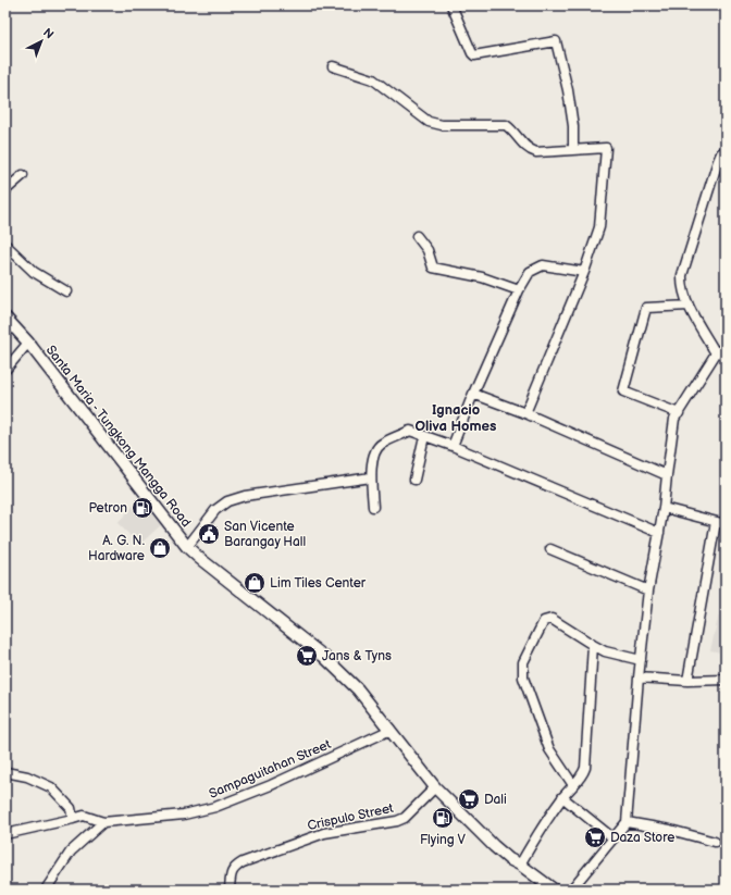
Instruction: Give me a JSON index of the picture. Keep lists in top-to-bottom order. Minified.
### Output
{"streets":{"main road":["Santa Maria - Tungkong Mangga Road"],"street":["Sampaguitahan Street","Crispulo Street"]},"crossings":[["Santa Maria - Tungkong Mangga Road","Sampaguitahan Street"],["Santa Maria - Tungkong Mangga Road","Crispulo Street"]],"districts":["Ignacio Oliva Homes"],"places":{"fuel station":["Petron","Flying V"],"public building":["San Vicente Barangay Hall"],"shop":["A. G. N. Hardware","Lim Tiles Center"],"supermarket":["Jans & Tyns","Dali","Daza Store"]},"north":"top right"}
